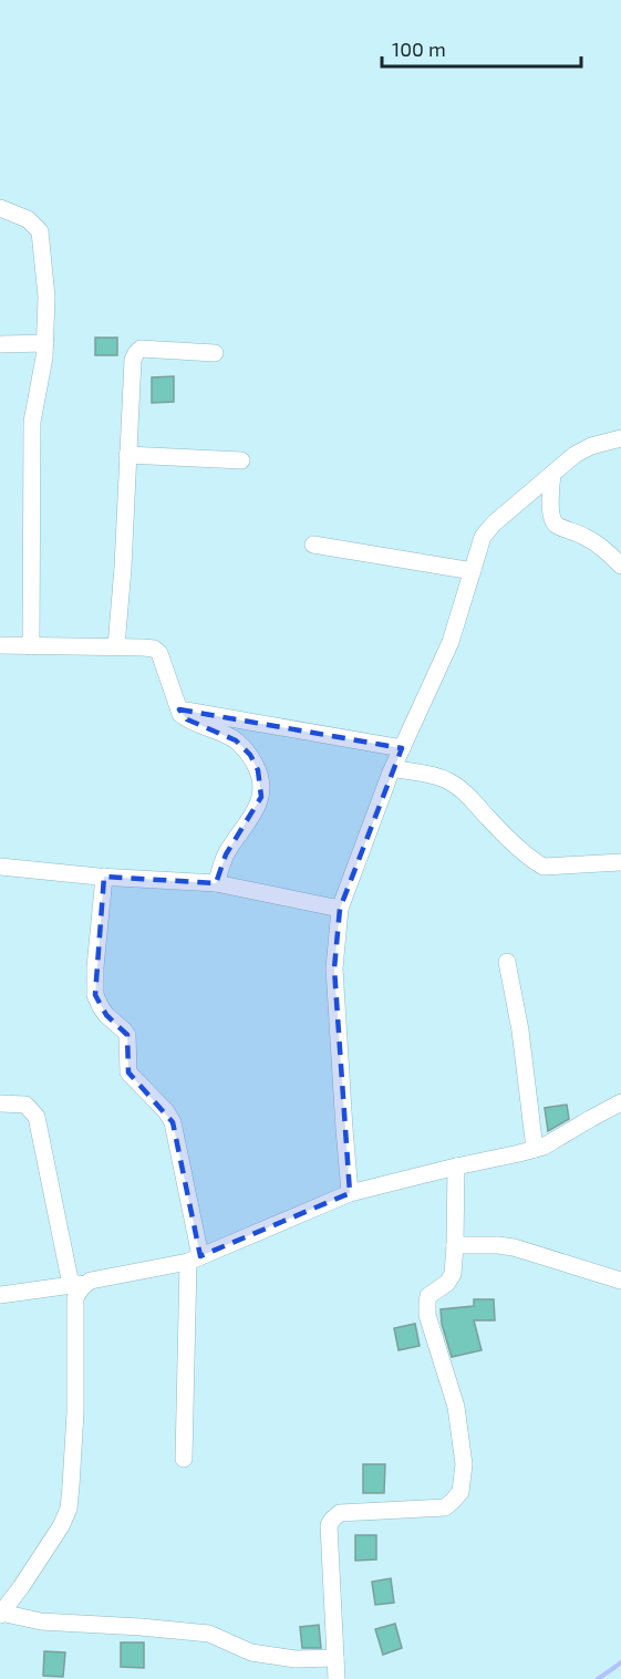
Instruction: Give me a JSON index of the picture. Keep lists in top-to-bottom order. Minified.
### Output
{"scale_bar":"100 m"}
